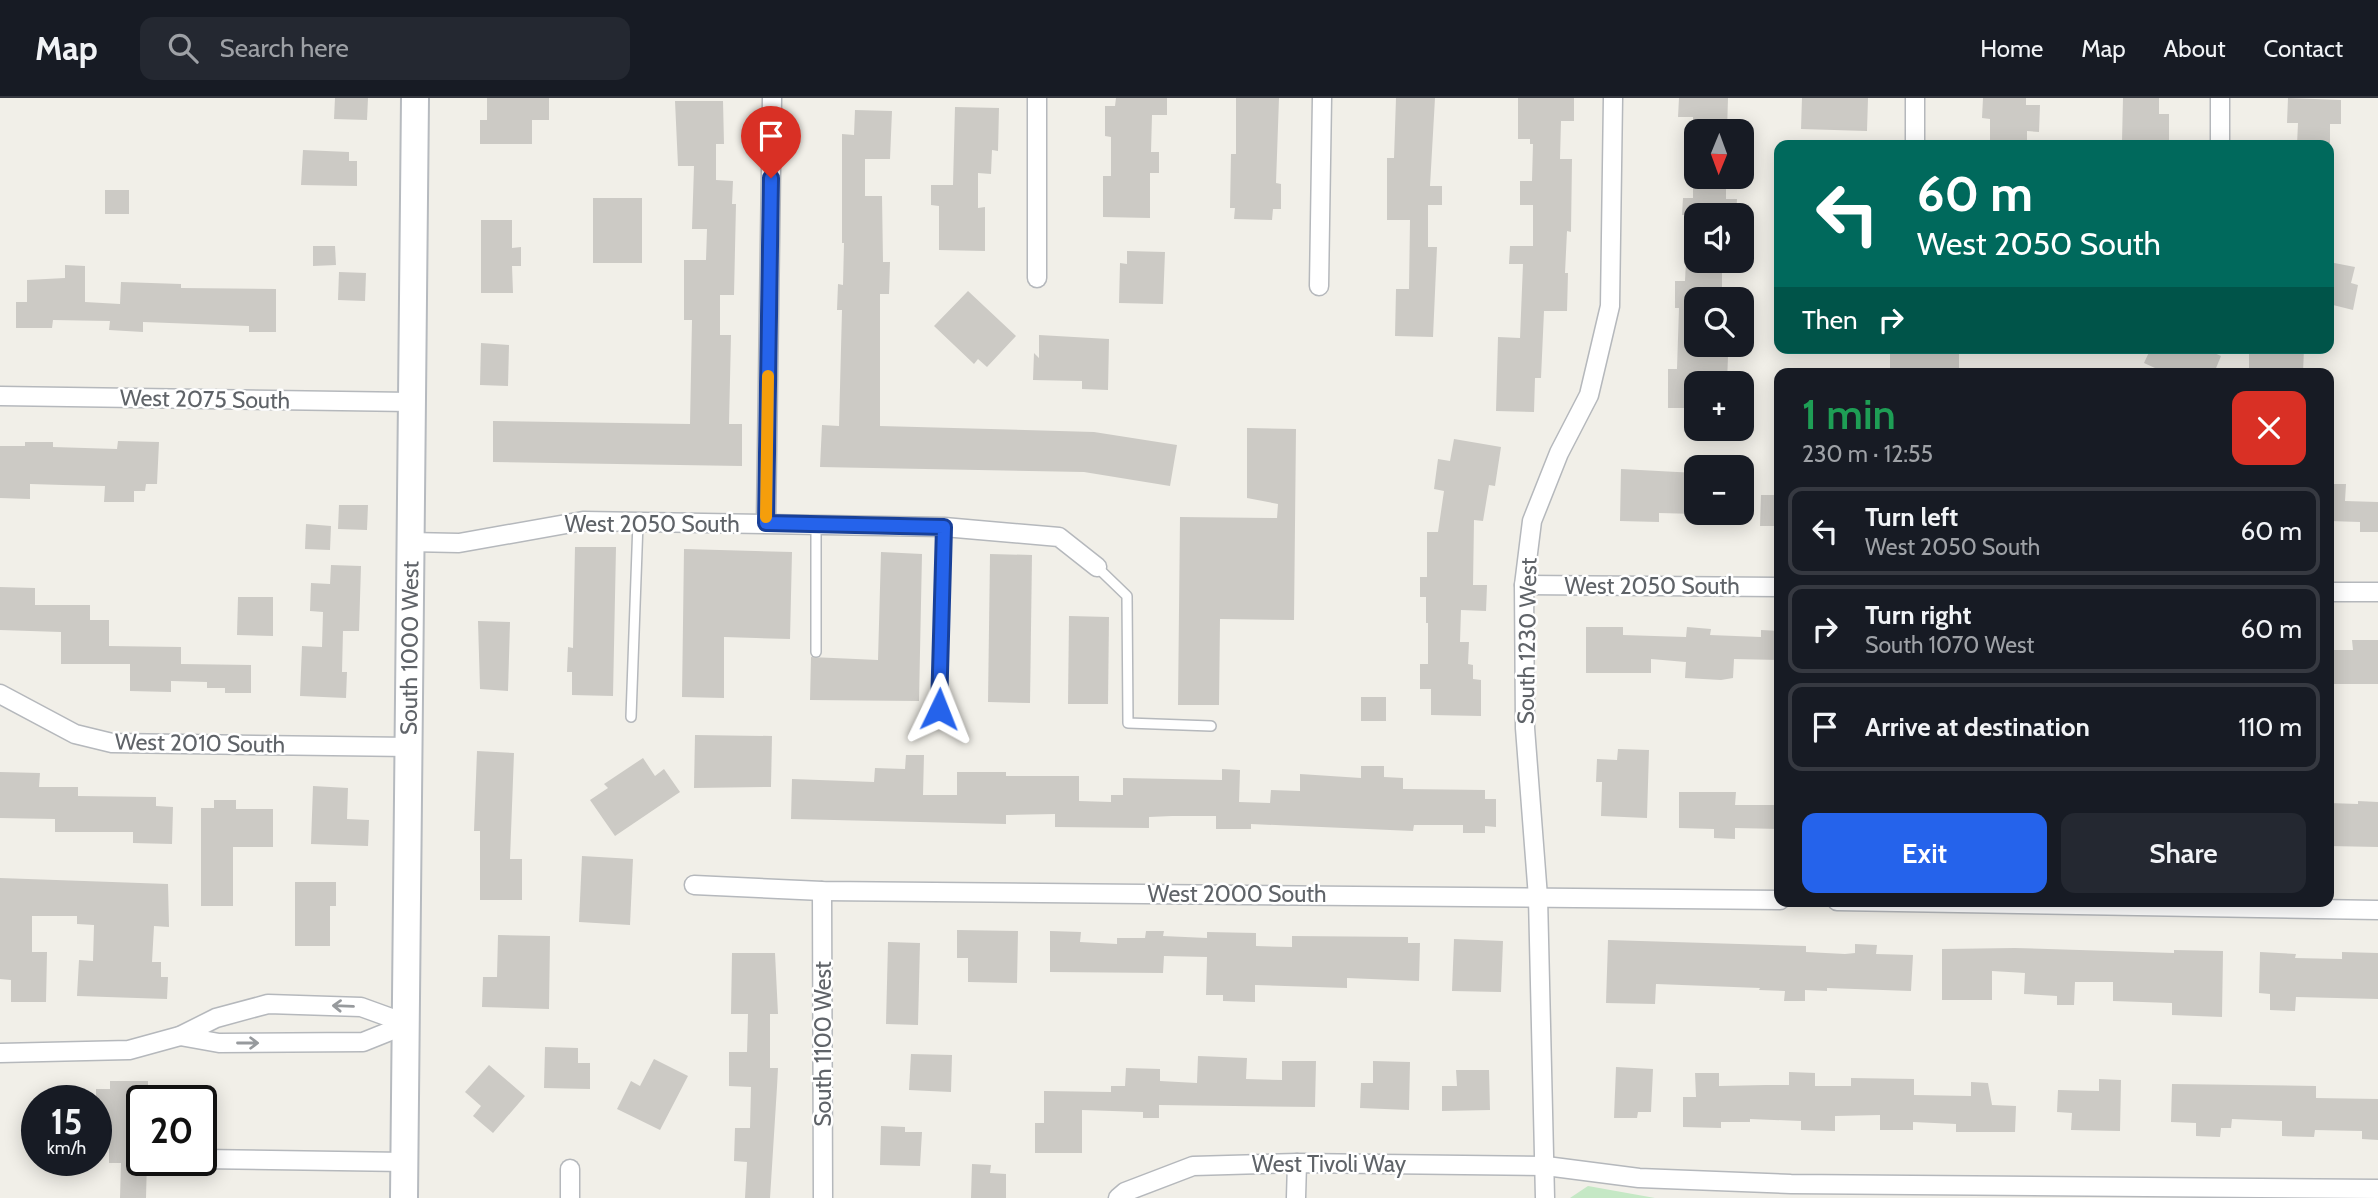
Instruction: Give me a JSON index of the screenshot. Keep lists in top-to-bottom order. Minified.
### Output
{"streets":{"main road":["South 1000 West"],"street":["West 2075 South","West 2050 South","South 1230 West","West 2010 South","West 2000 South","South 1100 West","West Tivoli Way"]},"crossings":[["West 2075 South","South 1000 West"],["West 2050 South","South 1230 West"],["West 2050 South","South 1000 West"],["South 1230 West","West 2000 South"],["South 1230 West","West Tivoli Way"],["South 1000 West","West 2010 South"],["West 2000 South","South 1100 West"]],"north":"bottom","page":{"header":"Map","search":"Search here","nav":["Home","Map","About","Contact"],"map_buttons":["+","−"],"turn":["60 m","West 2050 South"],"then":"Then","heading":["1 min","230 m · 12:55"],"list":[{"name":"Turn left","note":"West 2050 South","value":"60 m"},{"name":"Turn right","note":"South 1070 West","value":"60 m"},{"name":"Arrive at destination","value":"110 m"}],"buttons":["Exit","Share"],"speed":"15 km/h","limit":"20"}}
